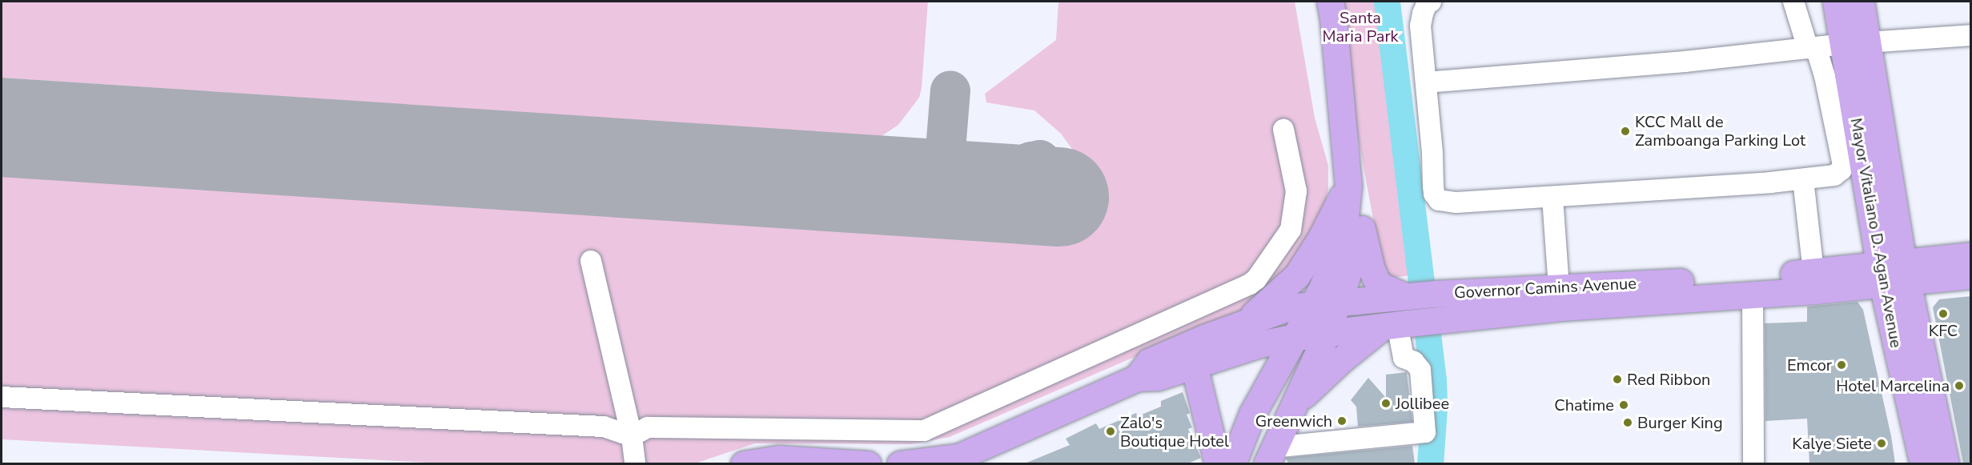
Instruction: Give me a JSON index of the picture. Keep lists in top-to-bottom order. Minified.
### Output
{"streets":{"main road":["Mayor Vitaliano D. Agan Avenue","Governor Camins Avenue"]},"crossings":[["Mayor Vitaliano D. Agan Avenue","Governor Camins Avenue"]],"parks":["Santa Maria Park"],"places":["KCC Mall de Zamboanga Parking Lot","KFC","Emcor","Red Ribbon","Hotel Marcelina","Jollibee","Chatime","Greenwich","Burger King","Zalo's Boutique Hotel","Kalye Siete"]}
